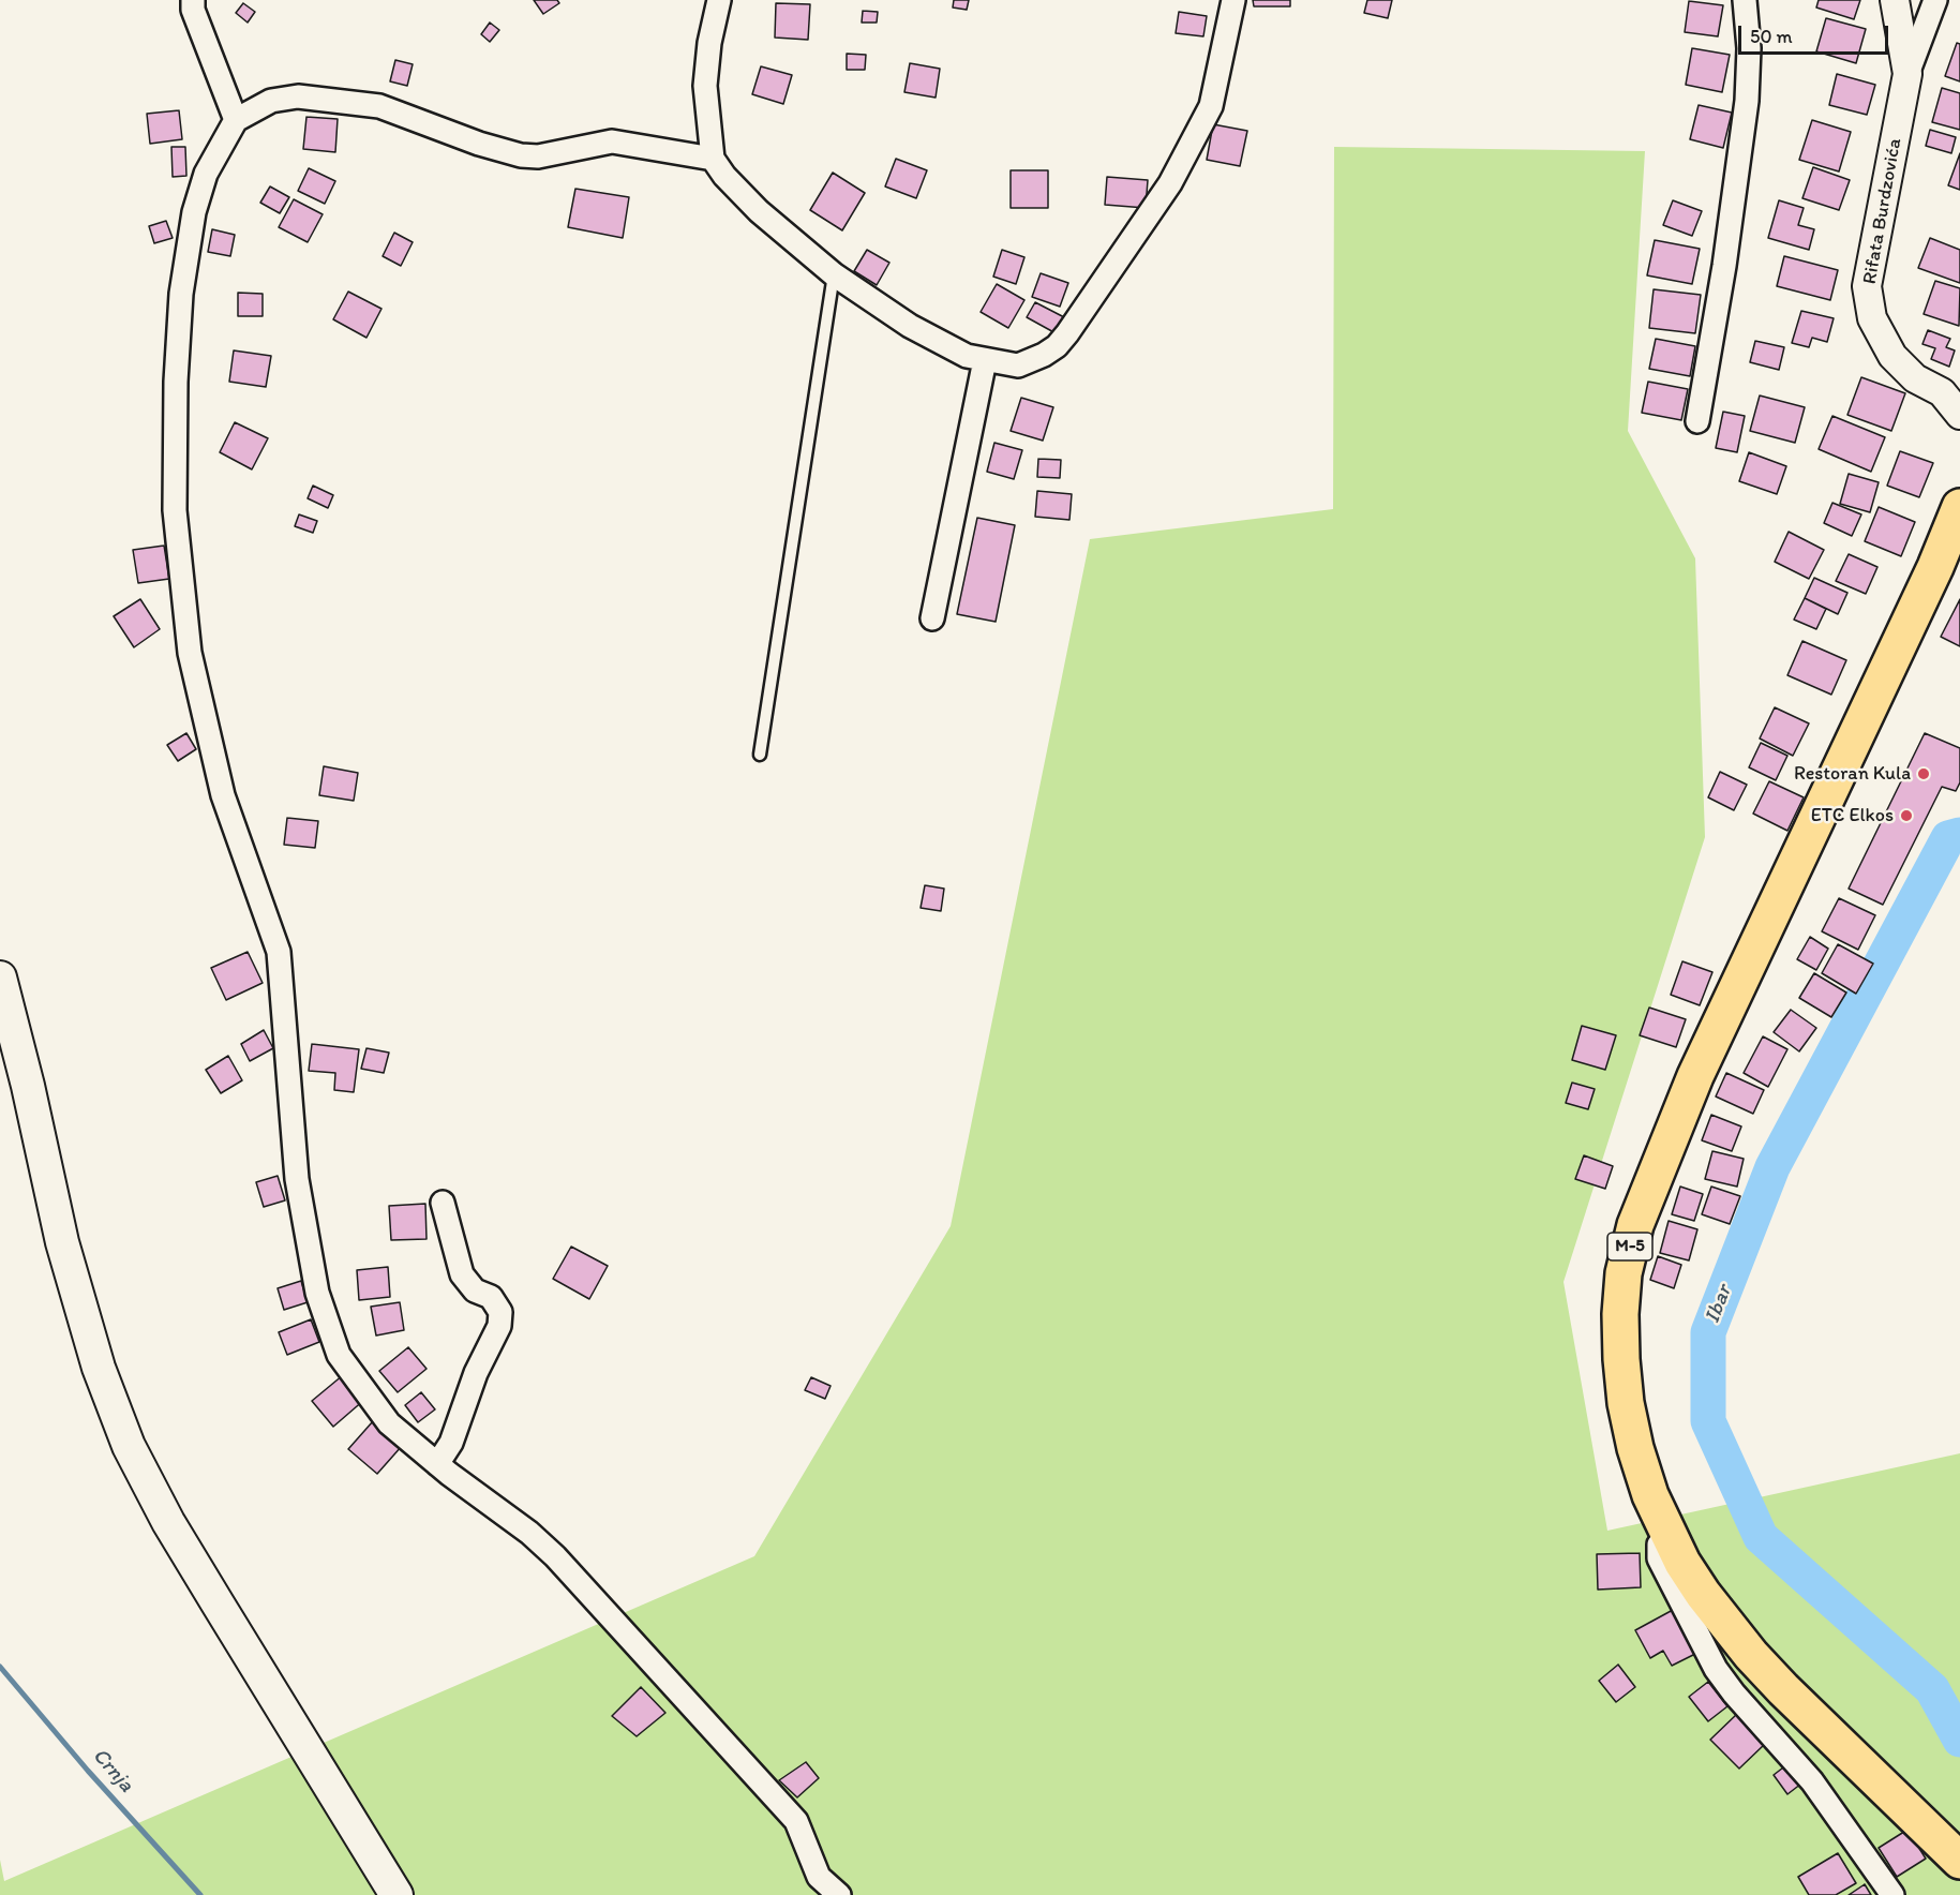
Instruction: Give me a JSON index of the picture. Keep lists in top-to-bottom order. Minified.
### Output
{"streets":{"main road":["M-5"],"street":["Rifata Burdzovića"]},"water":["Ibar","Crnja"],"places":["Restoran Kula","ETC Elkos"],"scale_bar":"50 m"}
